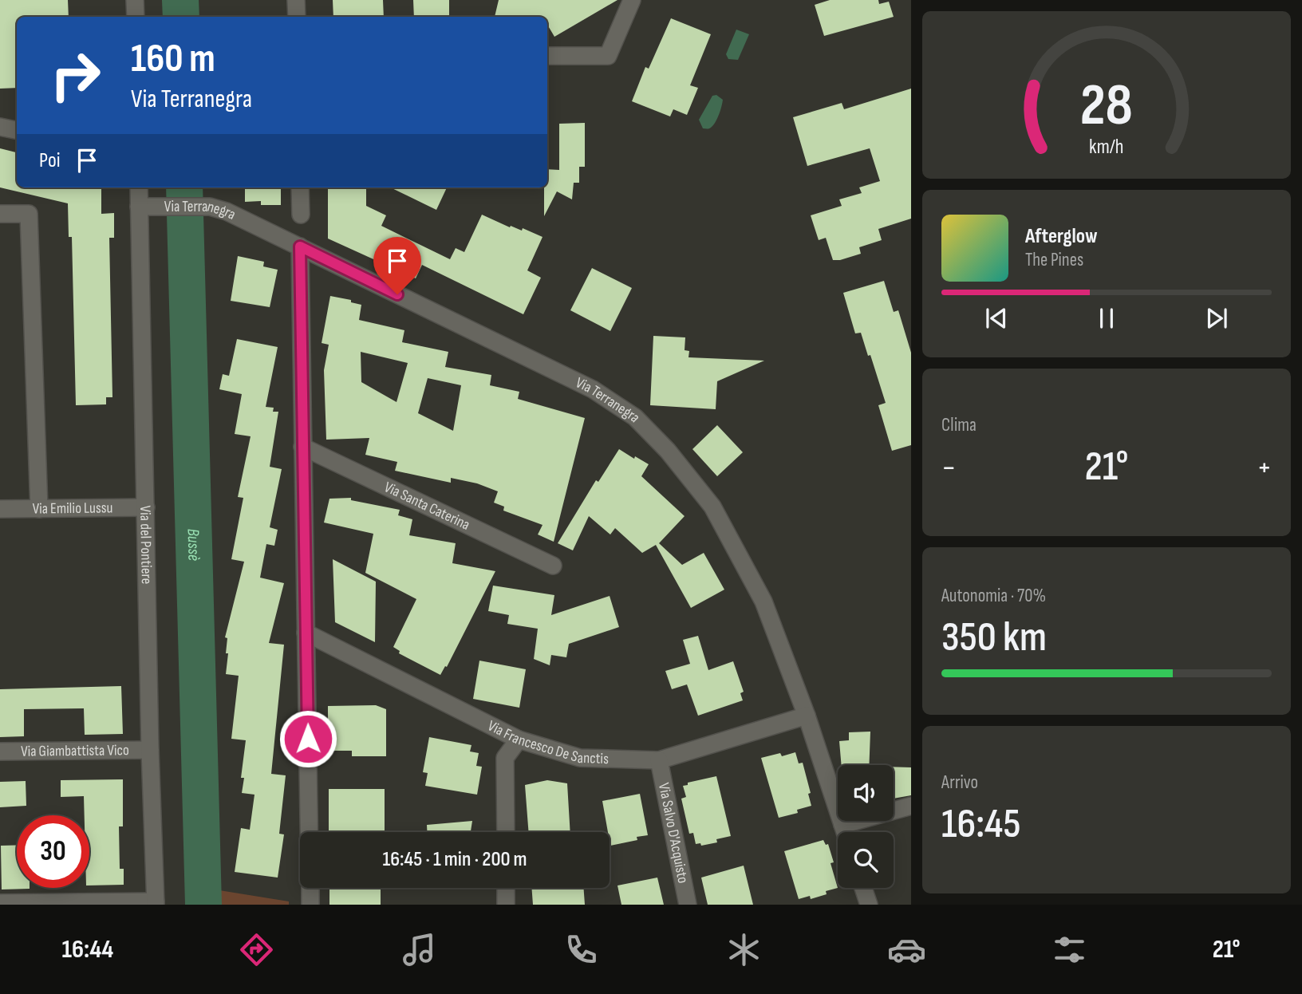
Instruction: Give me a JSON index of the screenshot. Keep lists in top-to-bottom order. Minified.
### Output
{"streets":{"street":["Via Terranegra","Via Santa Caterina","Via Emilio Lussu","Via del Pontiere","Via Francesco De Sanctis","Via Giambattista Vico","Via Salvo D'Acquisto"]},"crossings":[["Via Terranegra","Via del Pontiere"],["Via Terranegra","Via Francesco De Sanctis"],["Via Emilio Lussu","Via del Pontiere"],["Via del Pontiere","Via Giambattista Vico"],["Via Francesco De Sanctis","Via Salvo D'Acquisto"]],"water":["Bussè"],"page":{"turn":["160 m","Via Terranegra"],"then":"Poi","song":["Afterglow","The Pines"],"tile":["Clima",["Autonomia · 70%","350 km"],["Arrivo","16:45"]],"heat":["−","21°","+"],"limit":"30","trip":"16:45 · 1 min · 200 m","tabs":["16:44","21°"],"gauge":["28","km/h"]}}
